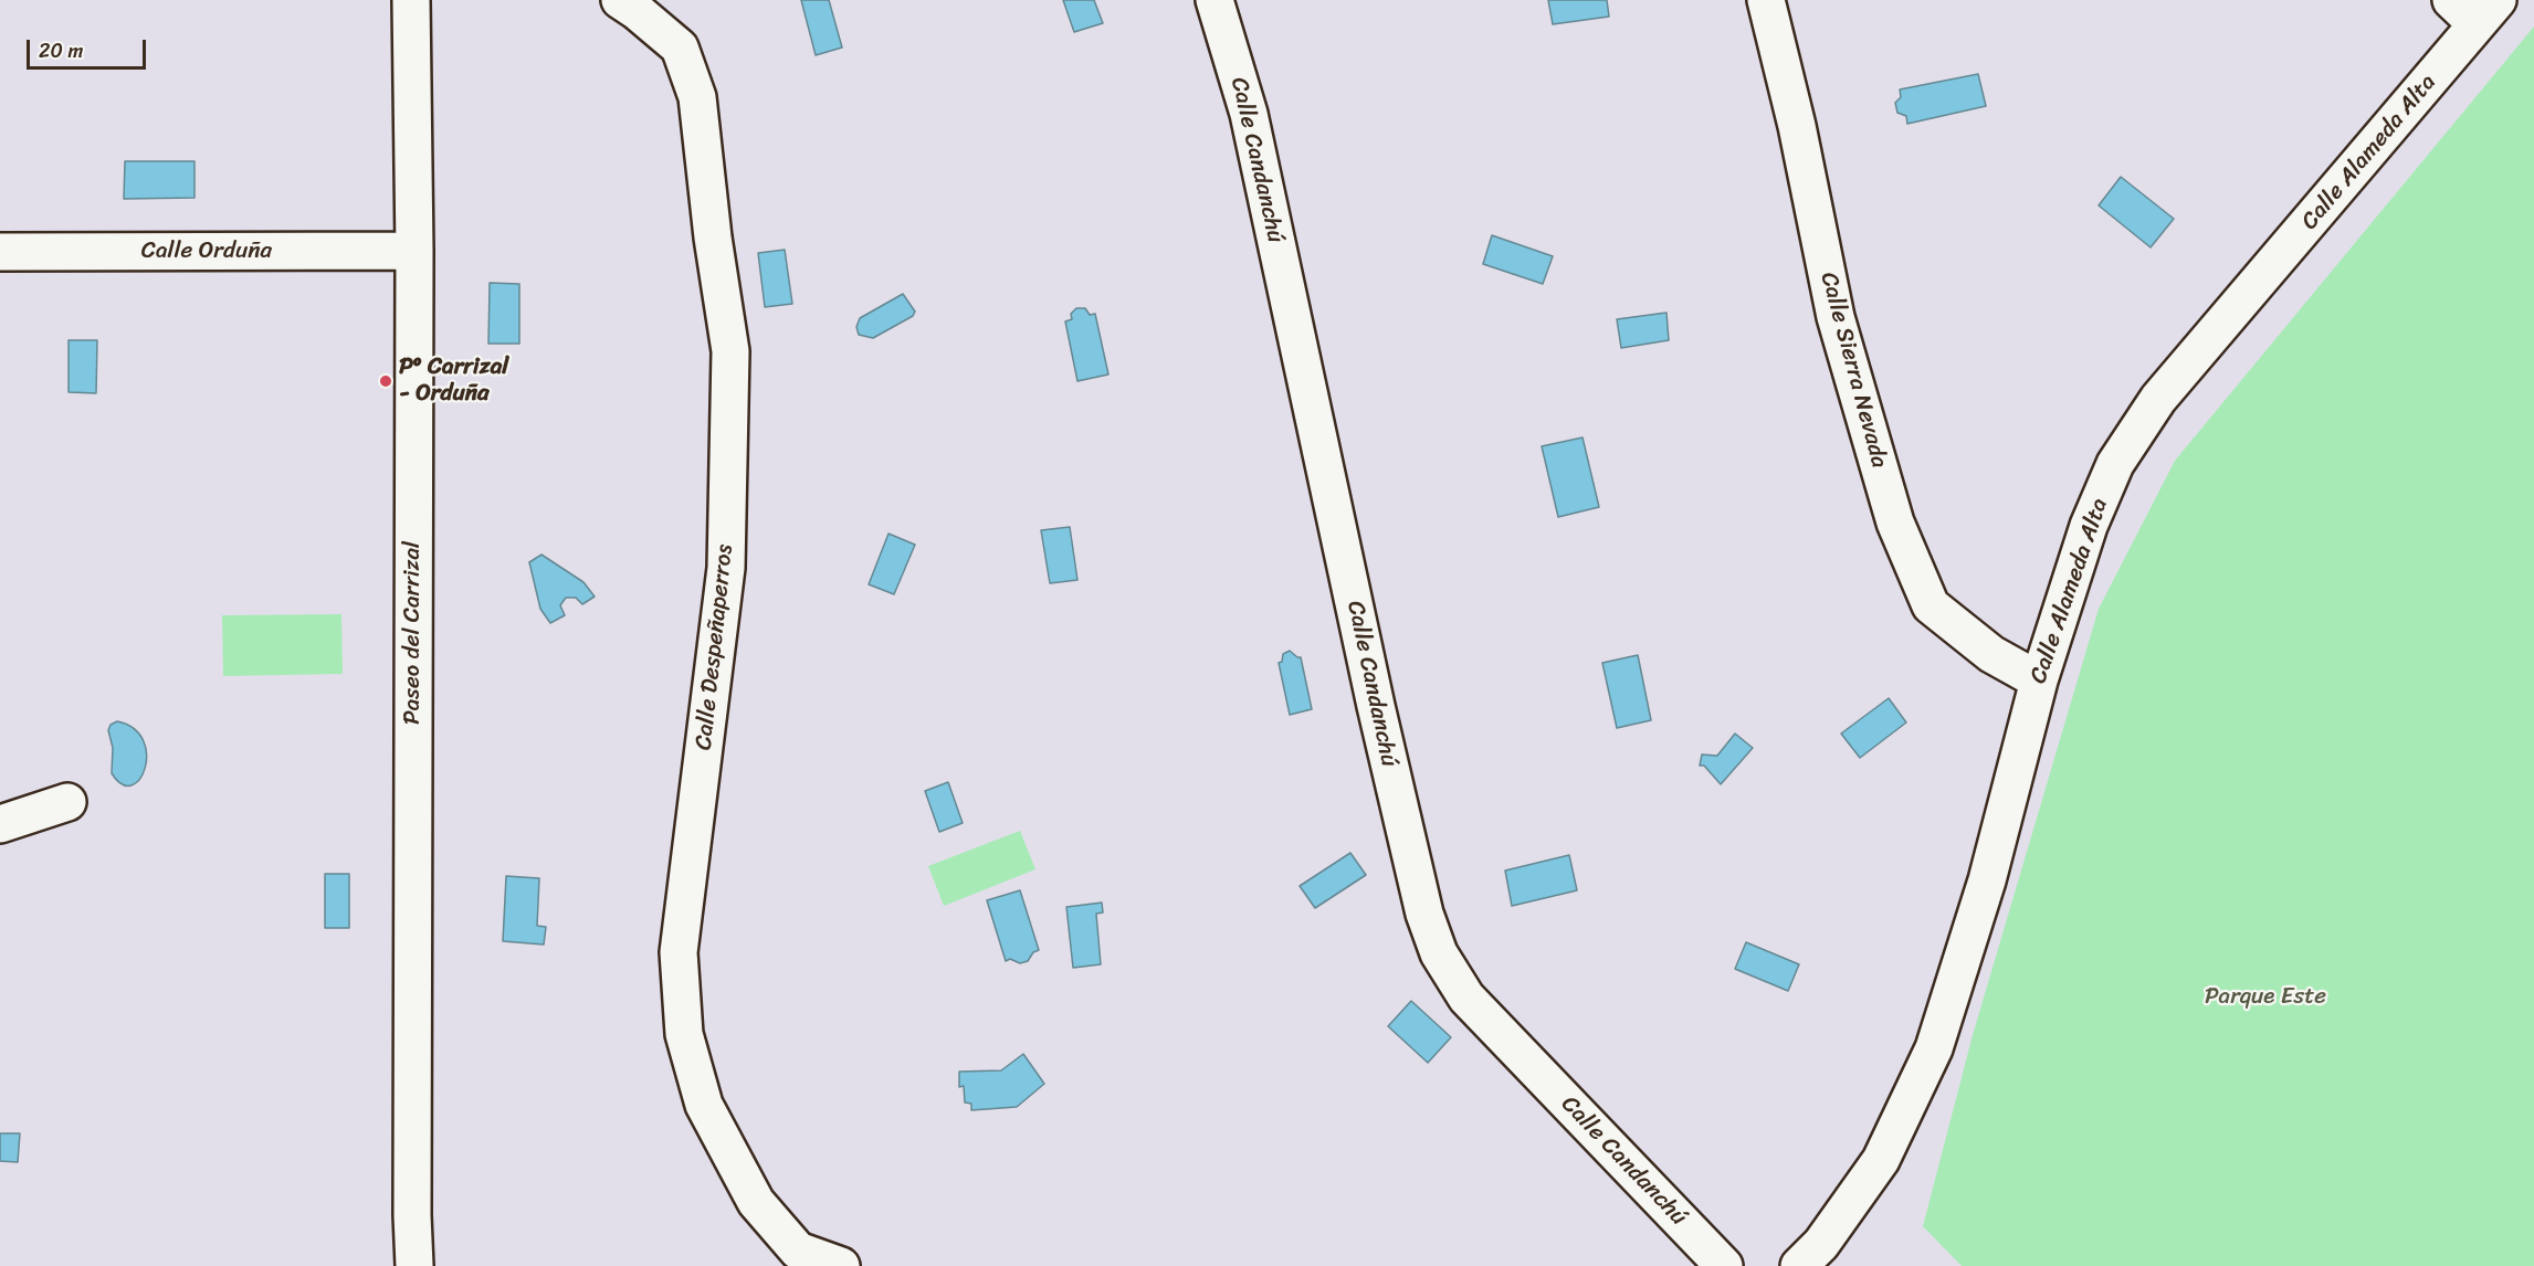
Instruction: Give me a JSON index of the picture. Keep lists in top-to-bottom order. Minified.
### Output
{"streets":{"street":["Calle Alameda Alta","Calle Candanchú","Calle Orduña","Calle Sierra Nevada","Paseo del Carrizal","Calle Despeñaperros"]},"crossings":[["Calle Alameda Alta","Calle Sierra Nevada"],["Calle Orduña","Paseo del Carrizal"]],"parks":["Parque Este"],"places":["Pº Carrizal - Orduña"],"scale_bar":"20 m"}
